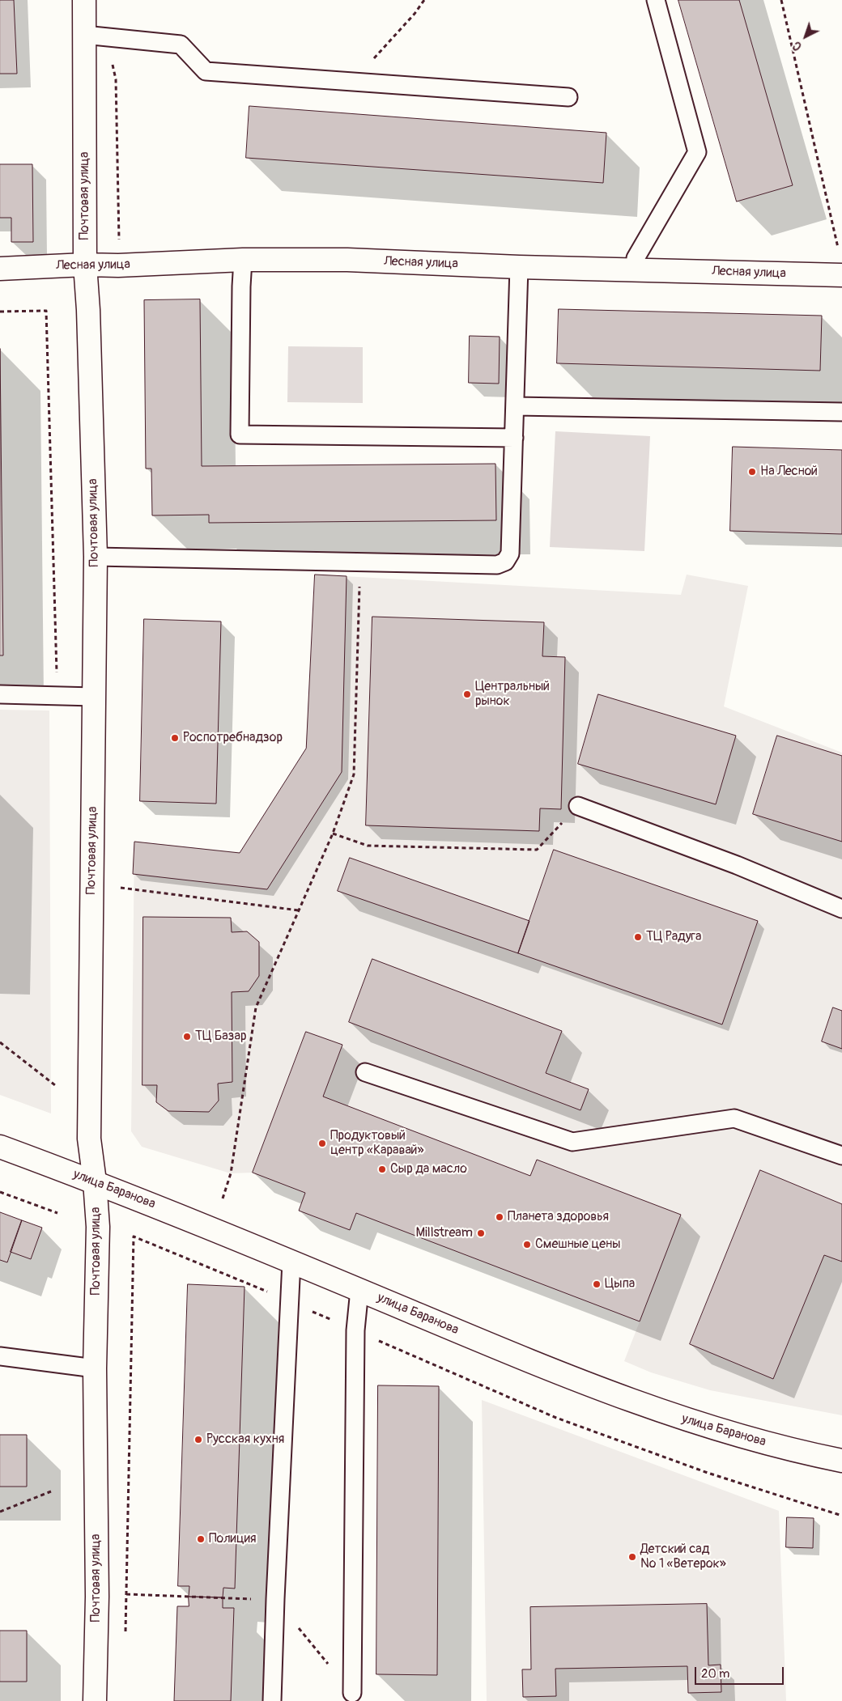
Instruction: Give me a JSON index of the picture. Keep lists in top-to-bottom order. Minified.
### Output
{"streets":{"street":["Почтовая улица","Лесная улица","улица Баранова"]},"crossings":[["Почтовая улица","Лесная улица"],["Почтовая улица","улица Баранова"]],"places":["На Лесной","Центральный рынок","Роспотребнадзор","ТЦ Радуга","ТЦ Базар","Продуктовый центр «Каравай»","Сыр да масло","Планета здоровья","Millstream","Смешные цены","Цыпа","Русская кухня","Полиция","Детский сад № 1 «Ветерок»"],"scale_bar":"20 m","north":"bottom left"}
